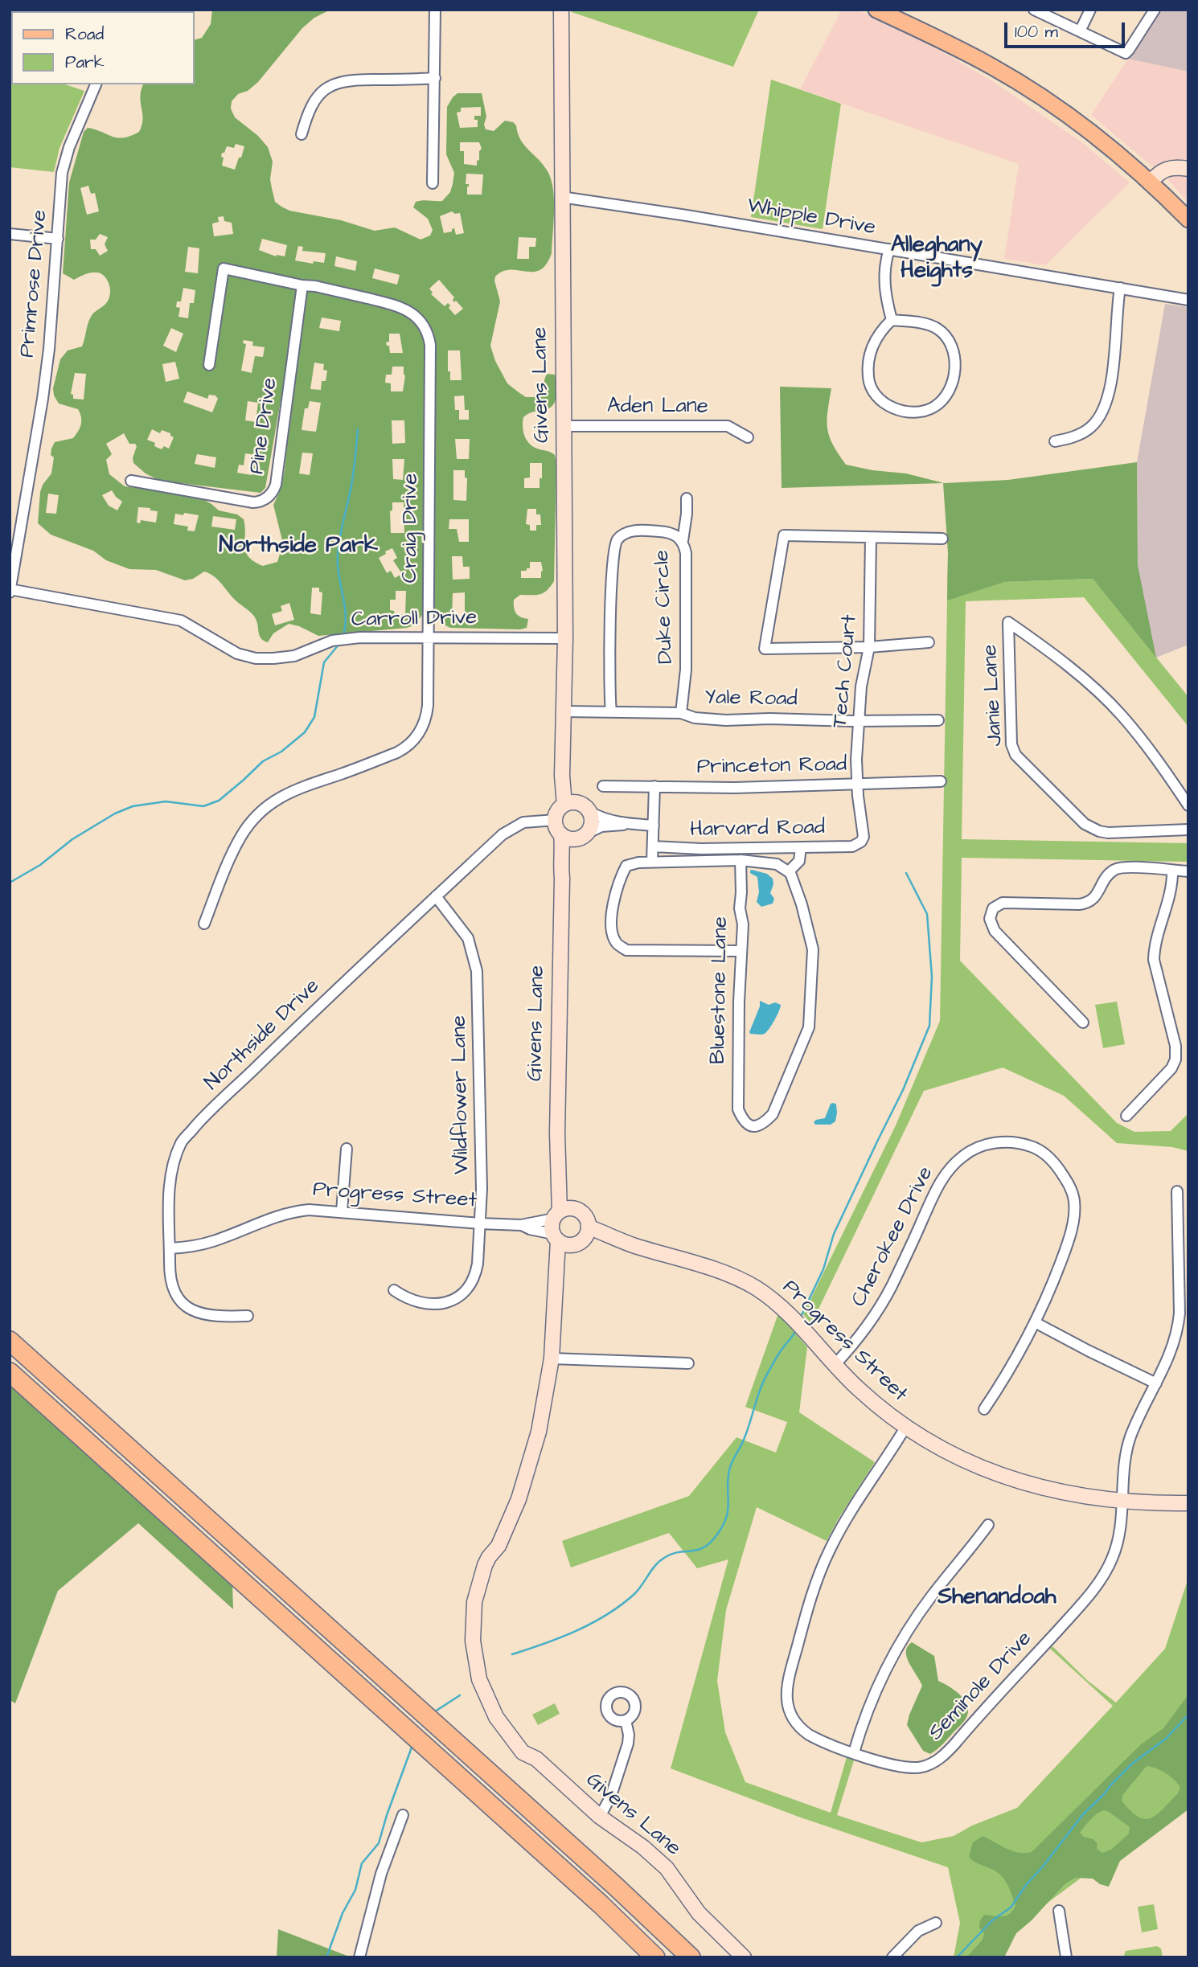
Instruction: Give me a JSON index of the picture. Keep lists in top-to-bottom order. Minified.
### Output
{"streets":{"street":["Whipple Drive","Primrose Drive","Givens Lane","Aden Lane","Pine Drive","Craig Drive","Duke Circle","Carroll Drive","Tech Court","Janie Lane","Yale Road","Princeton Road","Harvard Road","Bluestone Lane","Northside Drive","Wildflower Lane","Progress Street","Cherokee Drive","Seminole Drive"]},"crossings":[["Whipple Drive","Givens Lane"],["Primrose Drive","Carroll Drive"],["Givens Lane","Aden Lane"],["Givens Lane","Carroll Drive"],["Givens Lane","Yale Road"],["Givens Lane","Northside Drive"],["Givens Lane","Progress Street"],["Pine Drive","Craig Drive"],["Craig Drive","Carroll Drive"],["Duke Circle","Yale Road"],["Tech Court","Yale Road"],["Tech Court","Princeton Road"],["Tech Court","Harvard Road"],["Northside Drive","Wildflower Lane"],["Northside Drive","Progress Street"],["Wildflower Lane","Progress Street"],["Progress Street","Cherokee Drive"],["Progress Street","Seminole Drive"]],"districts":["Alleghany Heights","Northside Park","Shenandoah"],"legend":["Road","Park"],"scale_bar":"100 m"}
